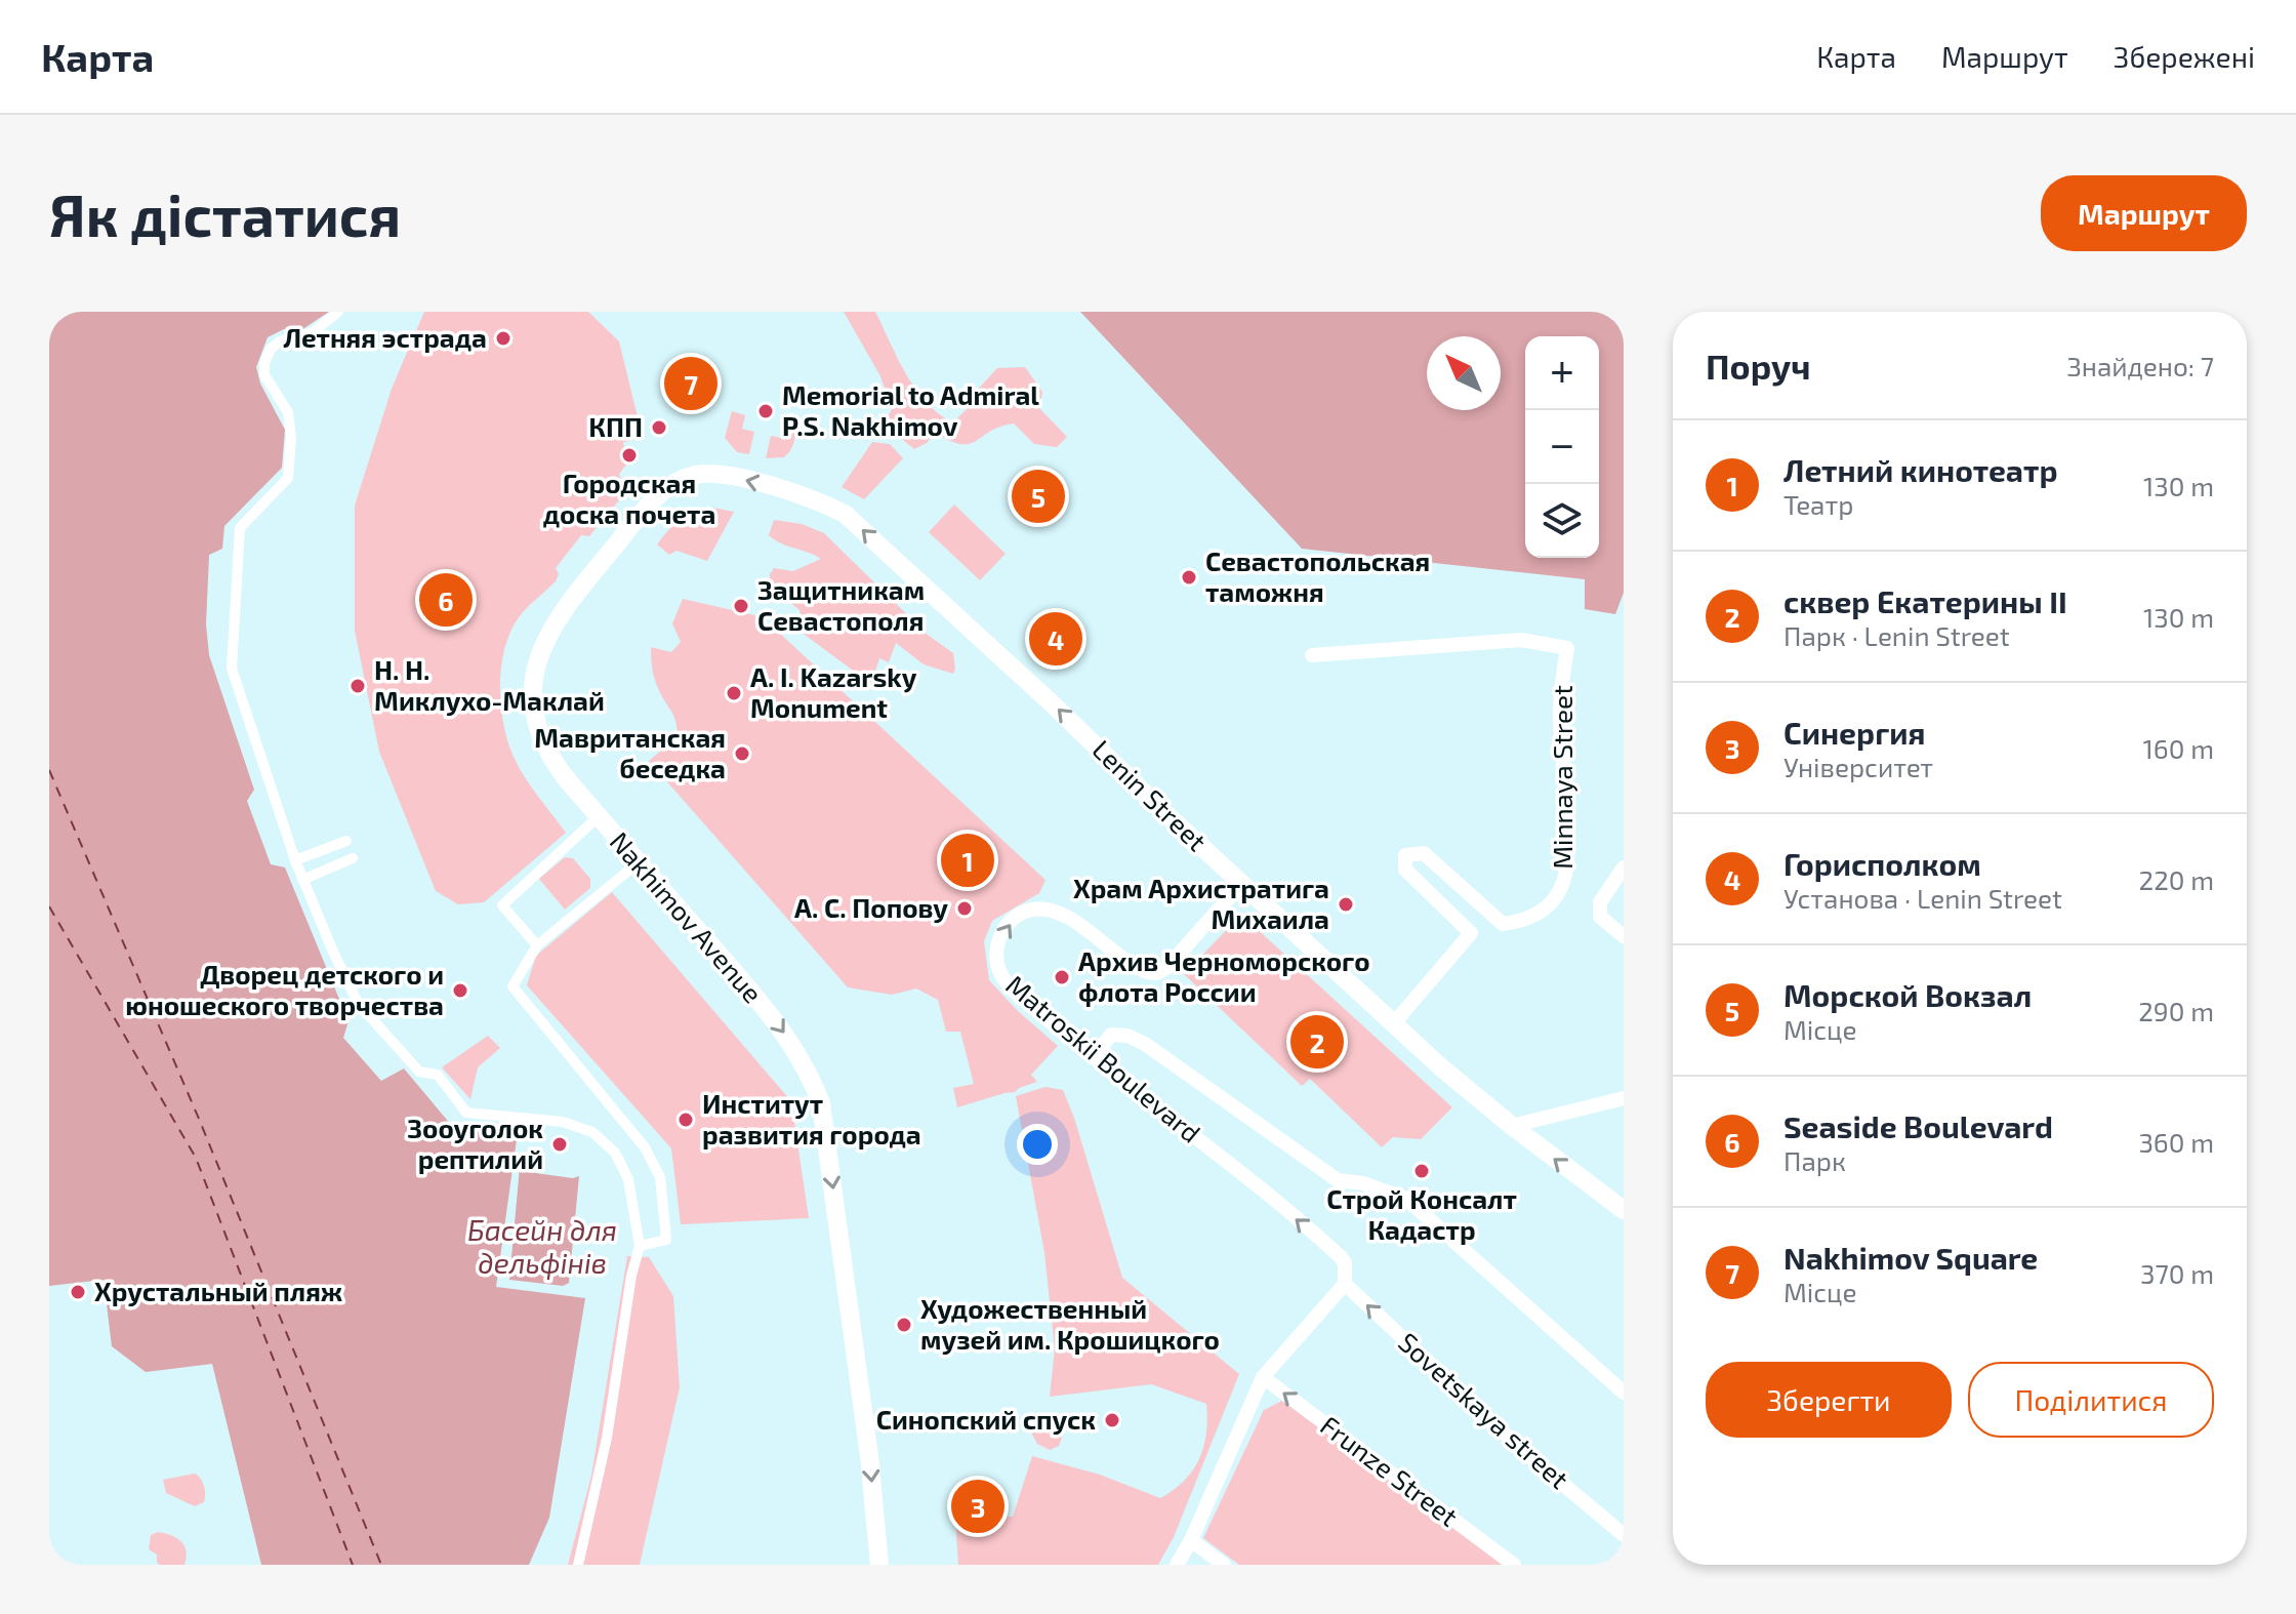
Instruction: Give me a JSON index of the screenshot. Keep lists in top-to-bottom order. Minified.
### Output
{"streets":{"main road":["Lenin Street","Nakhimov Avenue"],"street":["Minnaya Street","Matroskii Boulevard","Sovetskaya street","Frunze Street"]},"crossings":[["Minnaya Street","Lenin Street"],["Lenin Street","Nakhimov Avenue"],["Lenin Street","Matroskii Boulevard"],["Matroskii Boulevard","Sovetskaya street"]],"one_way":["Lenin Street","Frunze Street"],"water":["Басейн для дельфiнiв"],"places":["Летняя эстрада","Memorial to Admiral P.S. Nakhimov","КПП","Городская доска почета","Севастопольская таможня","Защитникам Севастополя","Н. Н. Миклухо-Маклай","A. I. Kazarsky Monument","Мавританская беседка","Храм Архистратига Михаила","А. С. Попову","Архив Черноморского флота России","Дворец детского и юношеского творчества","Институт развития города","Зооуголок рептилий","Строй Консалт Кадастр","Хрустальный пляж","Художественный музей им. Крошицкого","Синопский спуск"],"north":"top left","page":{"header":"Карта","nav":["Карта","Маршрут","Збережені"],"buttons":["Маршрут",["Зберегти","Поділитися"]],"title":"Як дістатися","heading":["Поруч","Знайдено: 7"],"map_buttons":["+","−"],"pins":["7","5","6","4","1","2","3"],"list":[{"mark":"1","name":"Летний кинотеатр","note":"Театр","value":"130 m"},{"mark":"2","name":"cквер Екатерины II","note":"Парк · Lenin Street","value":"130 m"},{"mark":"3","name":"Синергия","note":"Університет","value":"160 m"},{"mark":"4","name":"Горисполком","note":"Установа · Lenin Street","value":"220 m"},{"mark":"5","name":"Морской Вокзал","note":"Місце","value":"290 m"},{"mark":"6","name":"Seaside Boulevard","note":"Парк","value":"360 m"},{"mark":"7","name":"Nakhimov Square","note":"Місце","value":"370 m"}]}}
